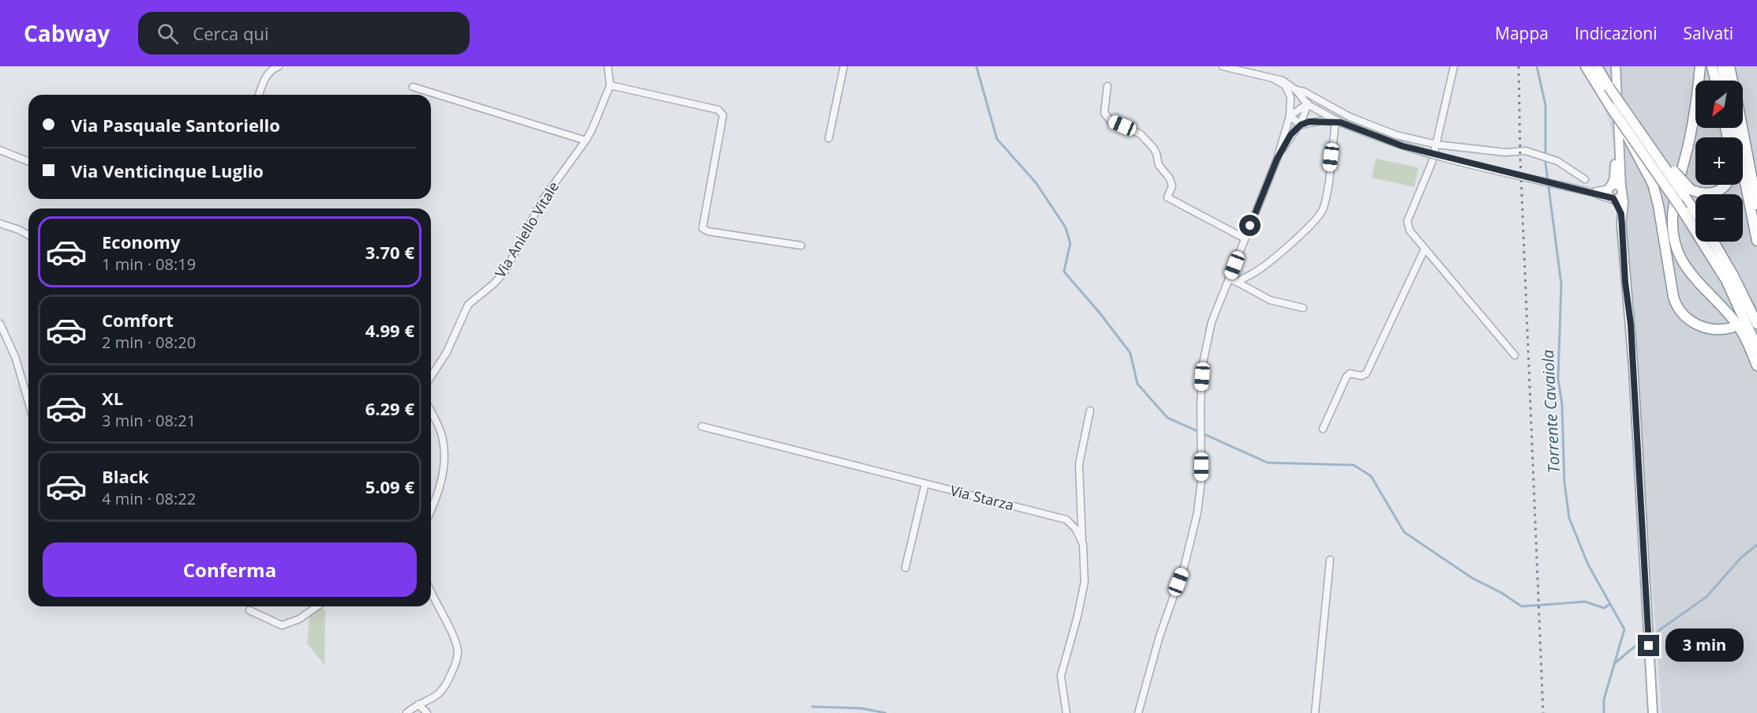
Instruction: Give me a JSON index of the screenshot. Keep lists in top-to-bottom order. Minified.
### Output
{"streets":{"street":["Via Aniello Vitale","Via Starza"]},"water":["Torrente Cavaiola"],"north":"bottom left","page":{"header":"Cabway","search":"Cerca qui","nav":["Mappa","Indicazioni","Salvati"],"map_buttons":["+","−"],"banner":["Via Pasquale Santoriello","Via Venticinque Luglio"],"list":[{"name":"Economy","note":"1 min · 08:19","value":"3.70 €"},{"name":"Comfort","note":"2 min · 08:20","value":"4.99 €"},{"name":"XL","note":"3 min · 08:21","value":"6.29 €"},{"name":"Black","note":"4 min · 08:22","value":"5.09 €"}],"buttons":"Conferma","bubble":"3 min"}}
